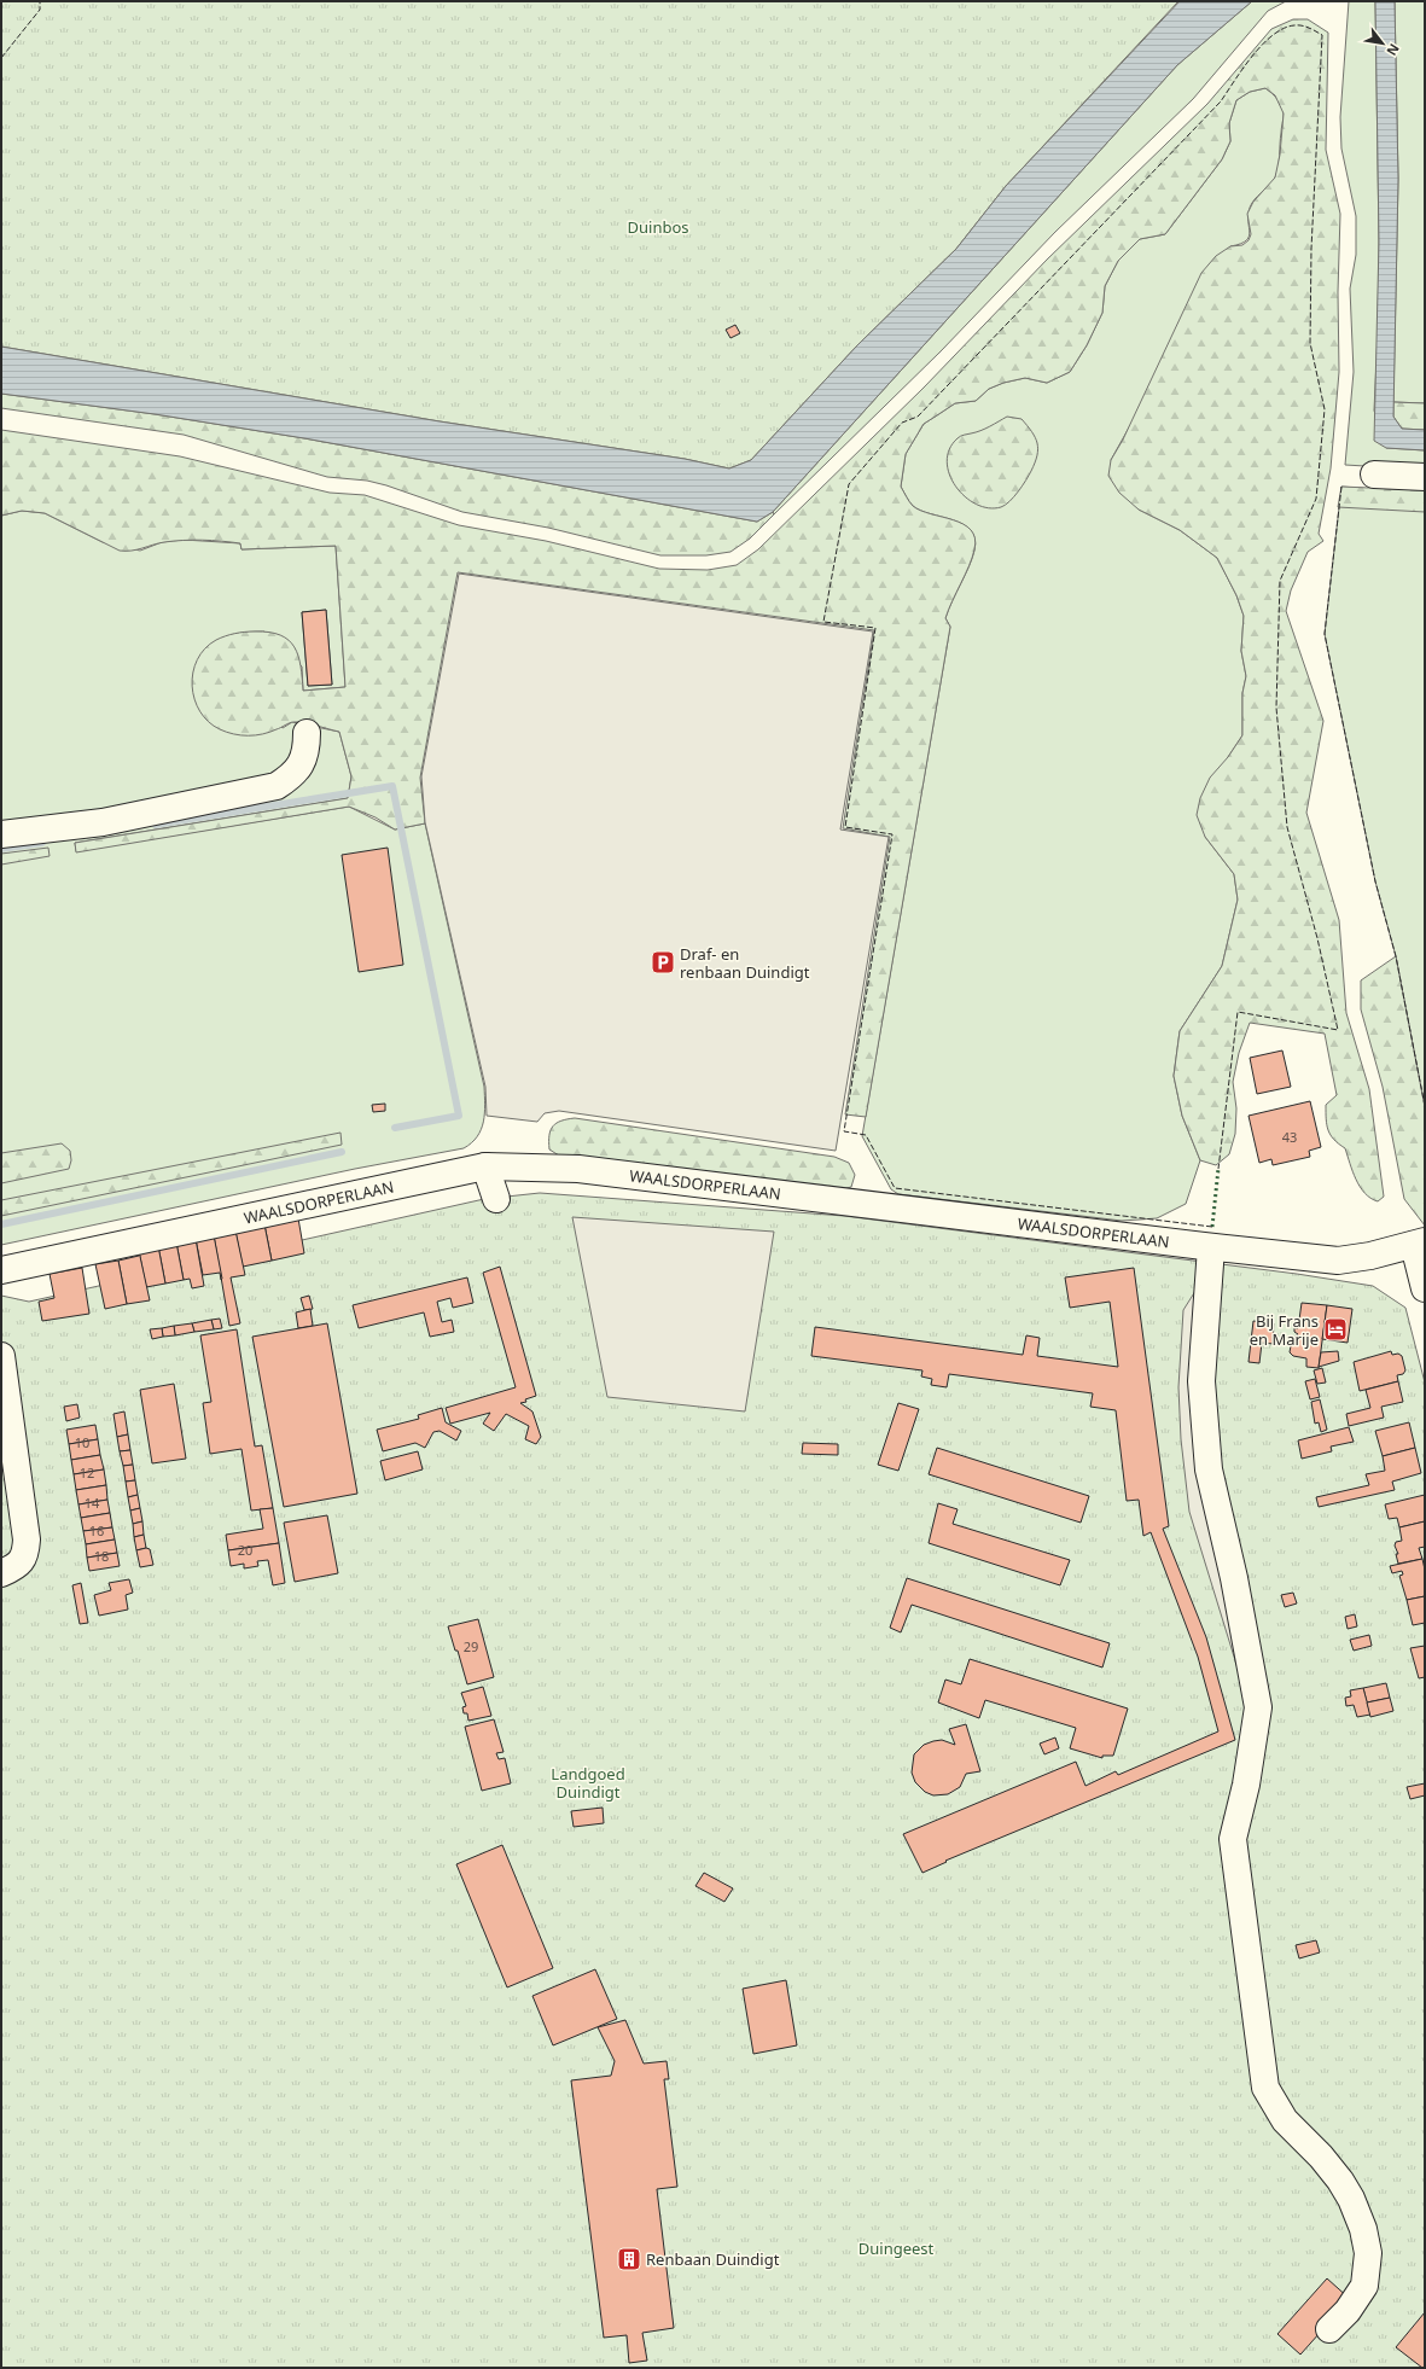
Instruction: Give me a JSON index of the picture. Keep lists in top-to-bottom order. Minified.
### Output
{"streets":{"street":["WAALSDORPERLAAN"]},"parks":["Duinbos","Landgoed Duindigt","Duingeest"],"places":{"parking":["Draf- en renbaan Duindigt"],"hotel":["Bij Frans en Marije"],"building":["Renbaan Duindigt"]},"house_numbers":["43","10","12","14","16","20","18","29"],"north":"bottom right"}
